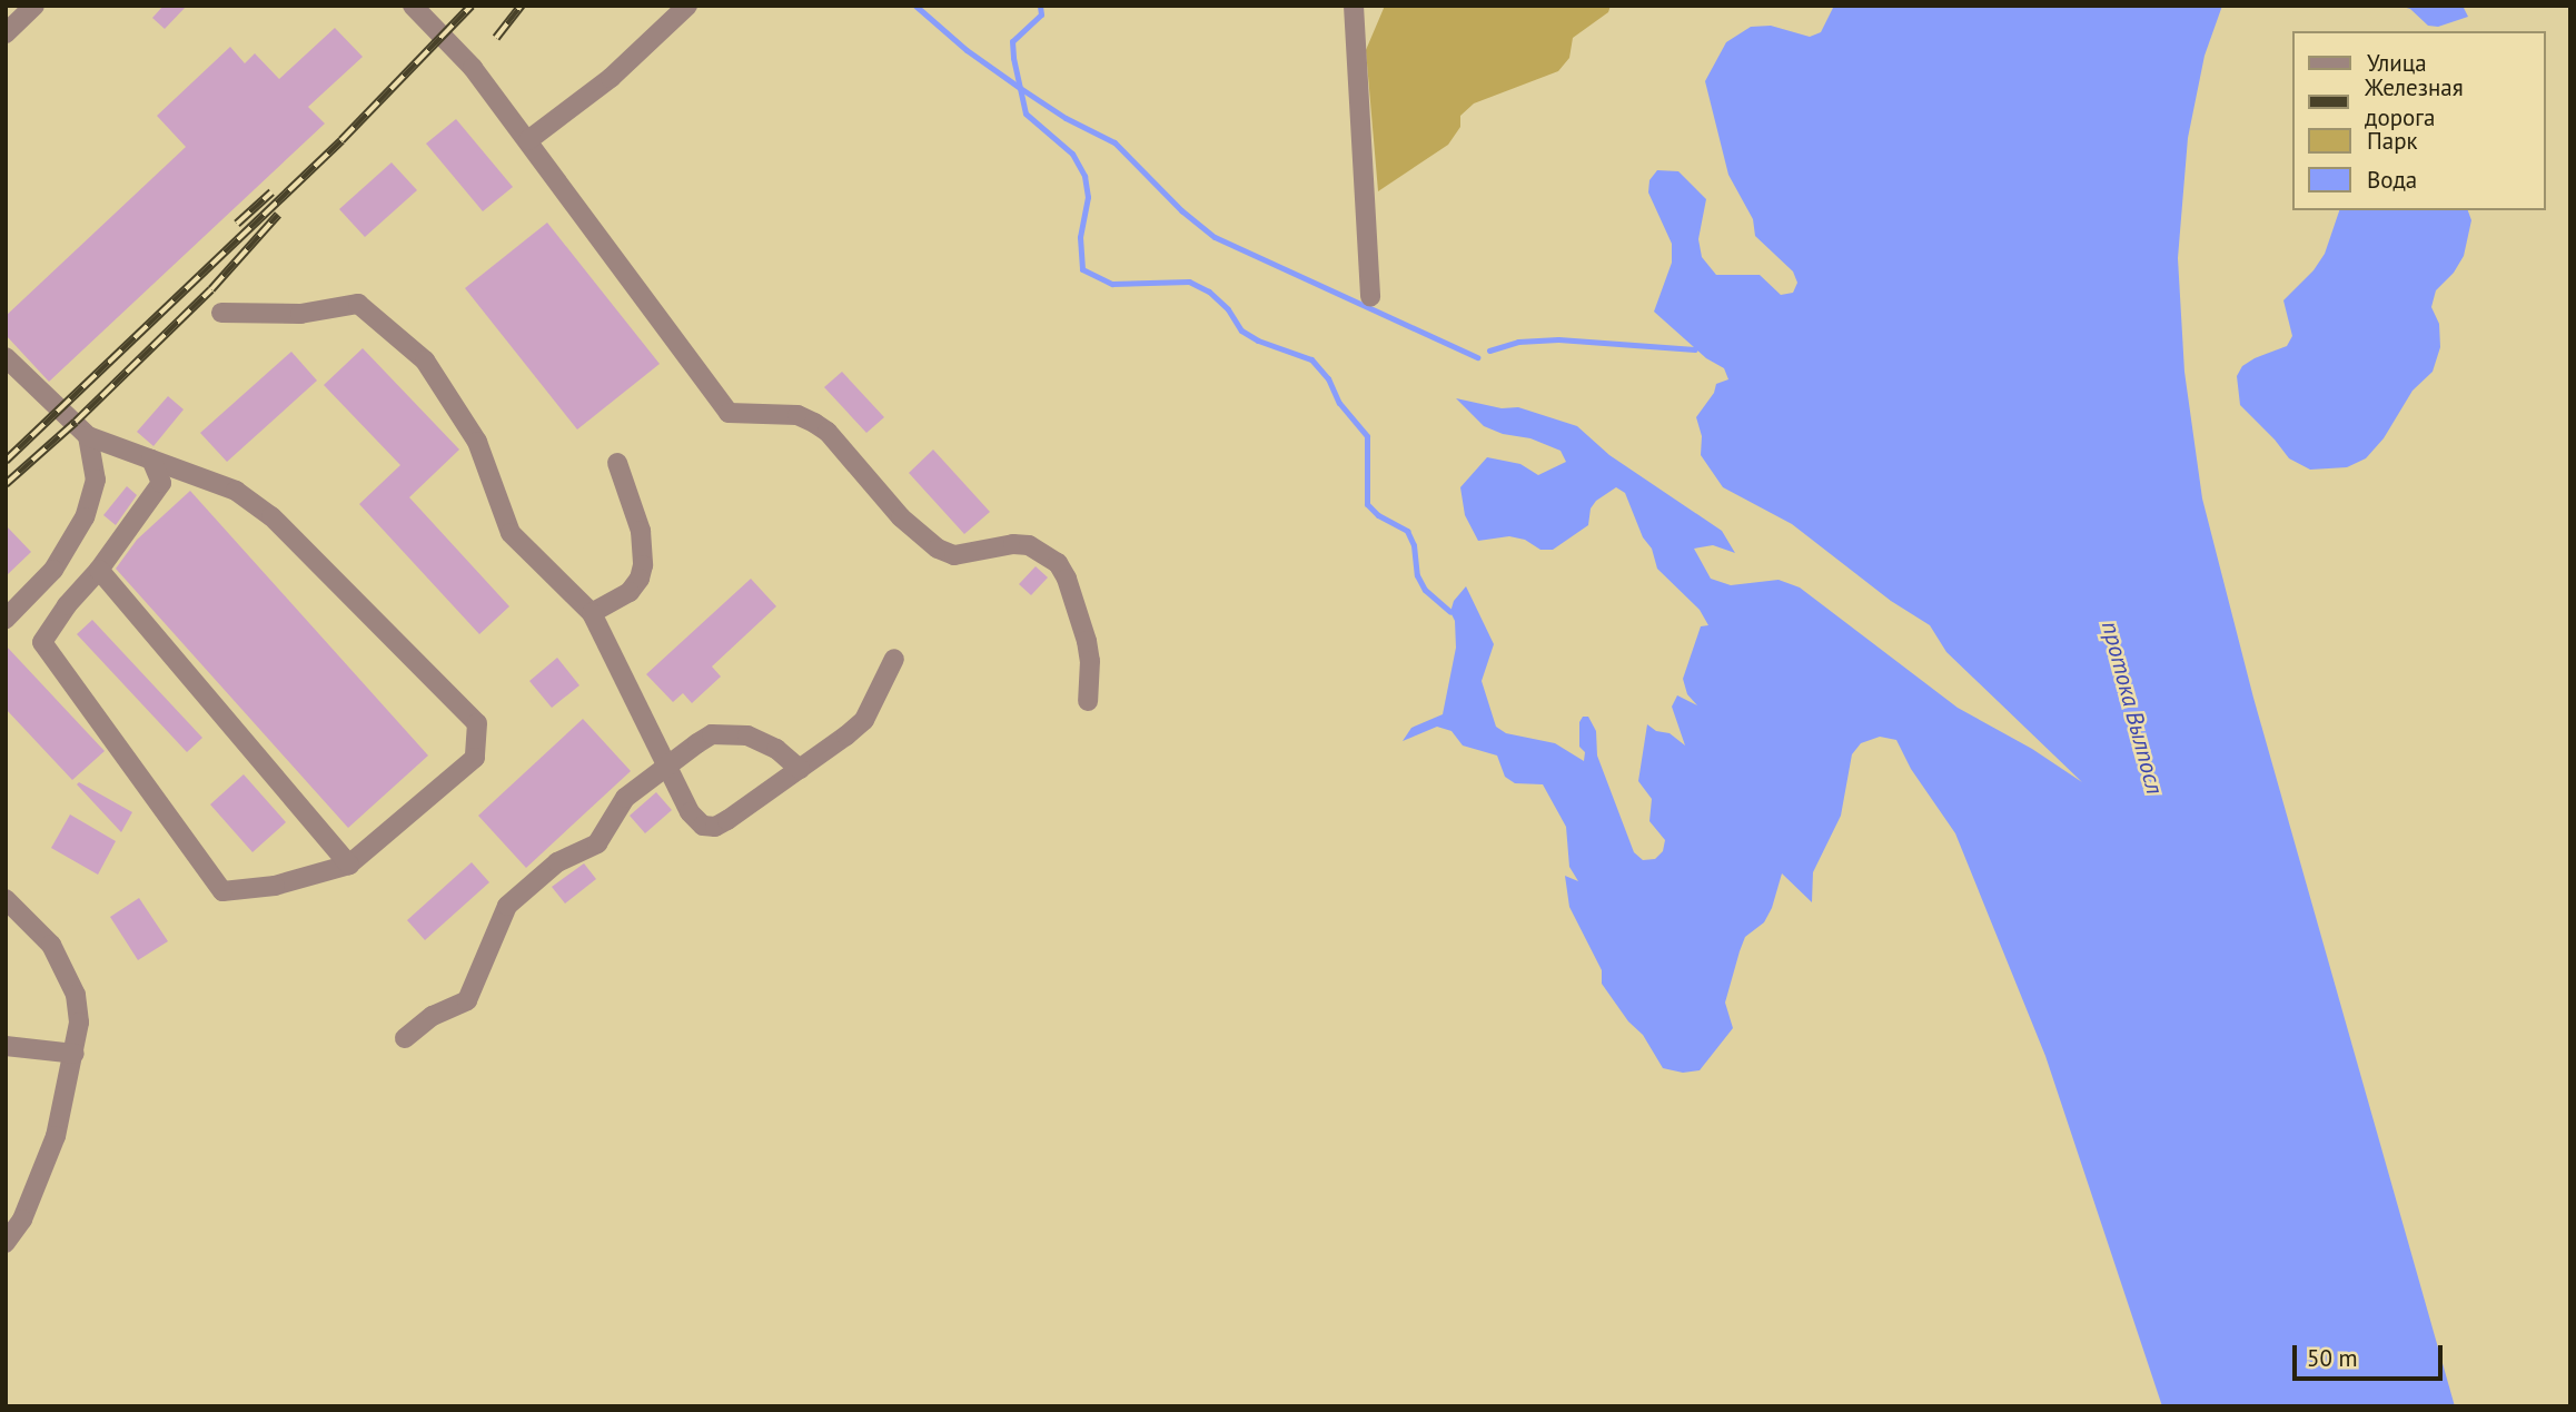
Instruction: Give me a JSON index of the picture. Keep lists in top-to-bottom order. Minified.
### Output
{"water":["протока Вылпосл"],"legend":["Улица","Железная дорога","Парк","Вода"],"scale_bar":"50 m"}
